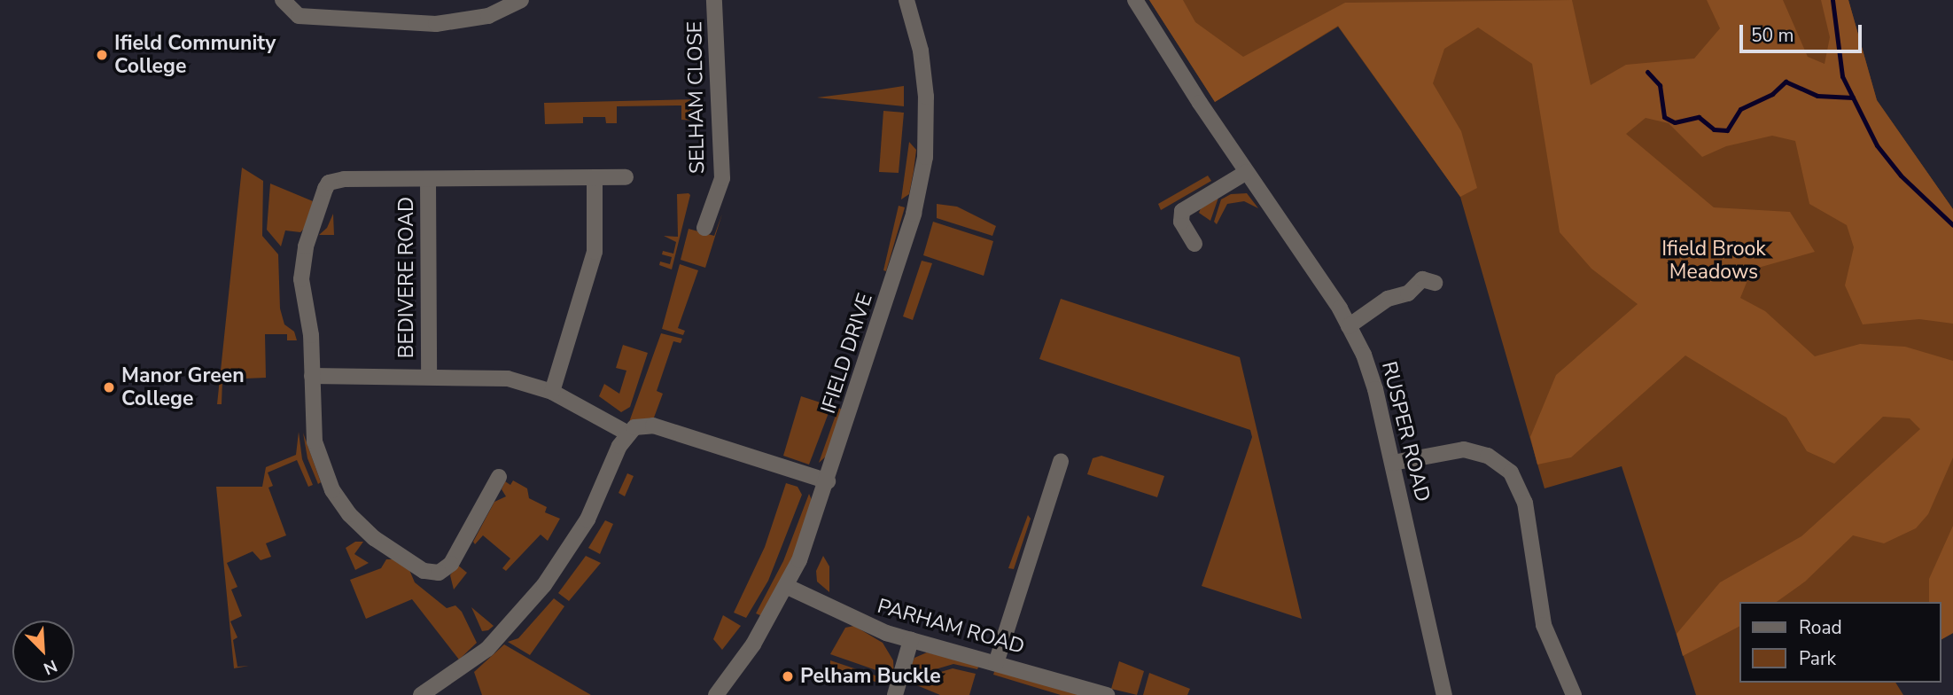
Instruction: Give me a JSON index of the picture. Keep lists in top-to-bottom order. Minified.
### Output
{"streets":{"street":["SELHAM CLOSE","BEDIVERE ROAD","IFIELD DRIVE","RUSPER ROAD","PARHAM ROAD"]},"crossings":[["IFIELD DRIVE","PARHAM ROAD"]],"parks":["Ifield Brook Meadows"],"places":["Ifield Community College","Manor Green College","Pelham Buckle"],"legend":["Road","Park"],"scale_bar":"50 m","north":"bottom right"}
